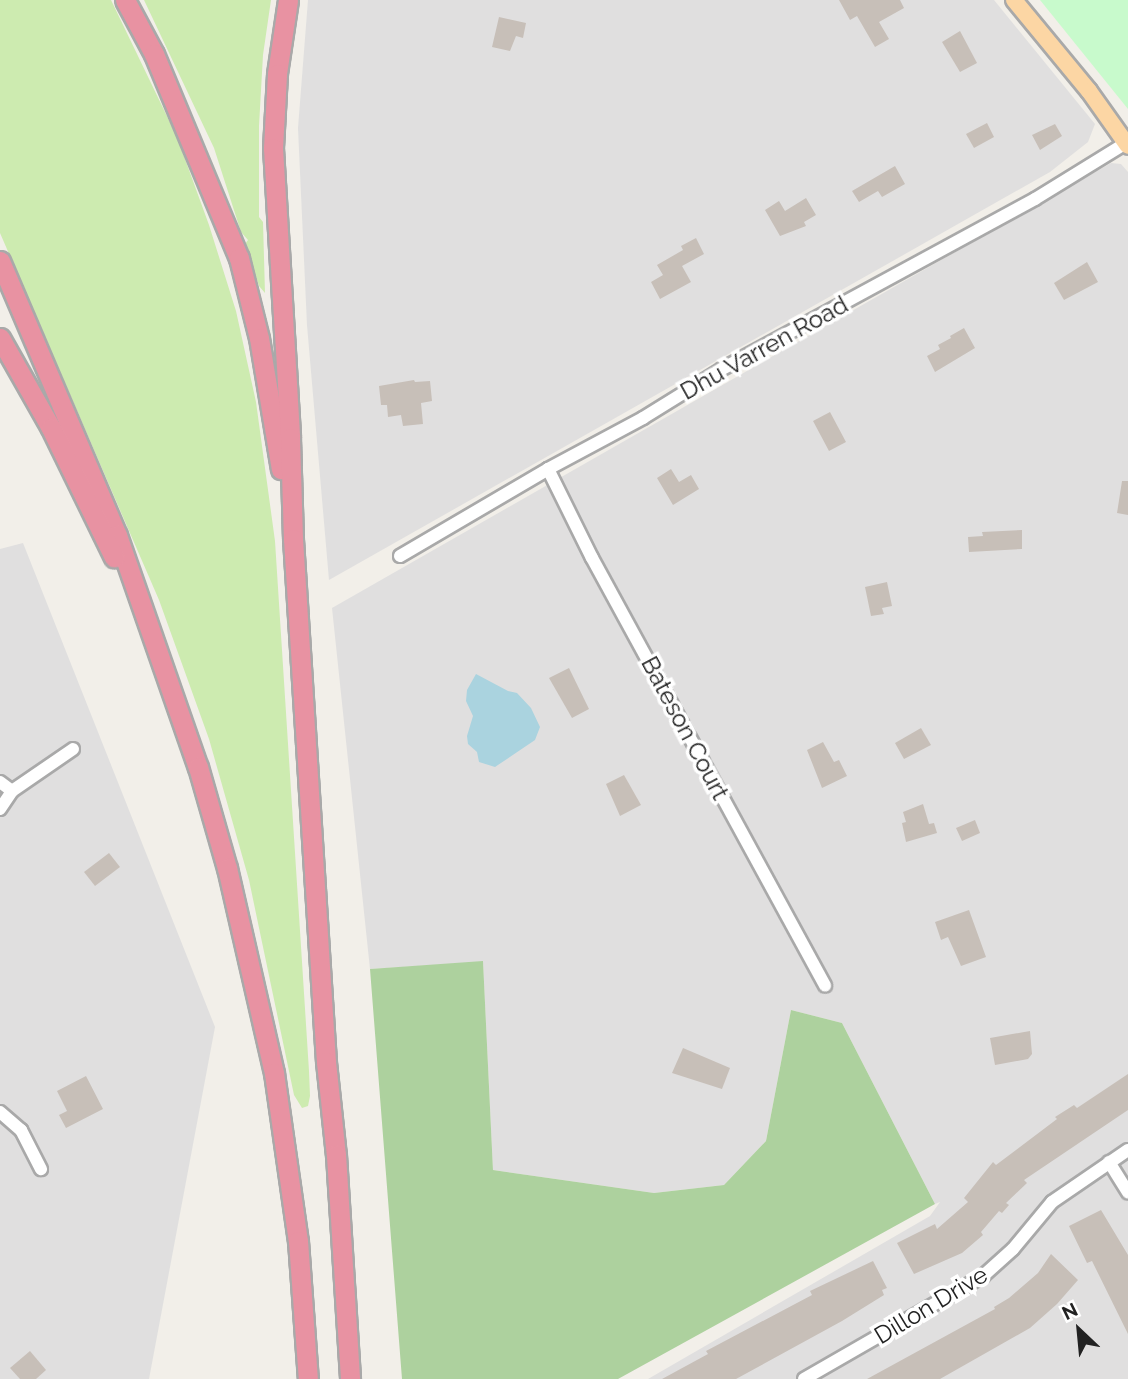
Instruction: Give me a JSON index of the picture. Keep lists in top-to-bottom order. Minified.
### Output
{"streets":{"street":["Dhu Varren Road","Bateson Court","Dillon Drive"]},"crossings":[["Dhu Varren Road","Bateson Court"]],"north":"top left"}
